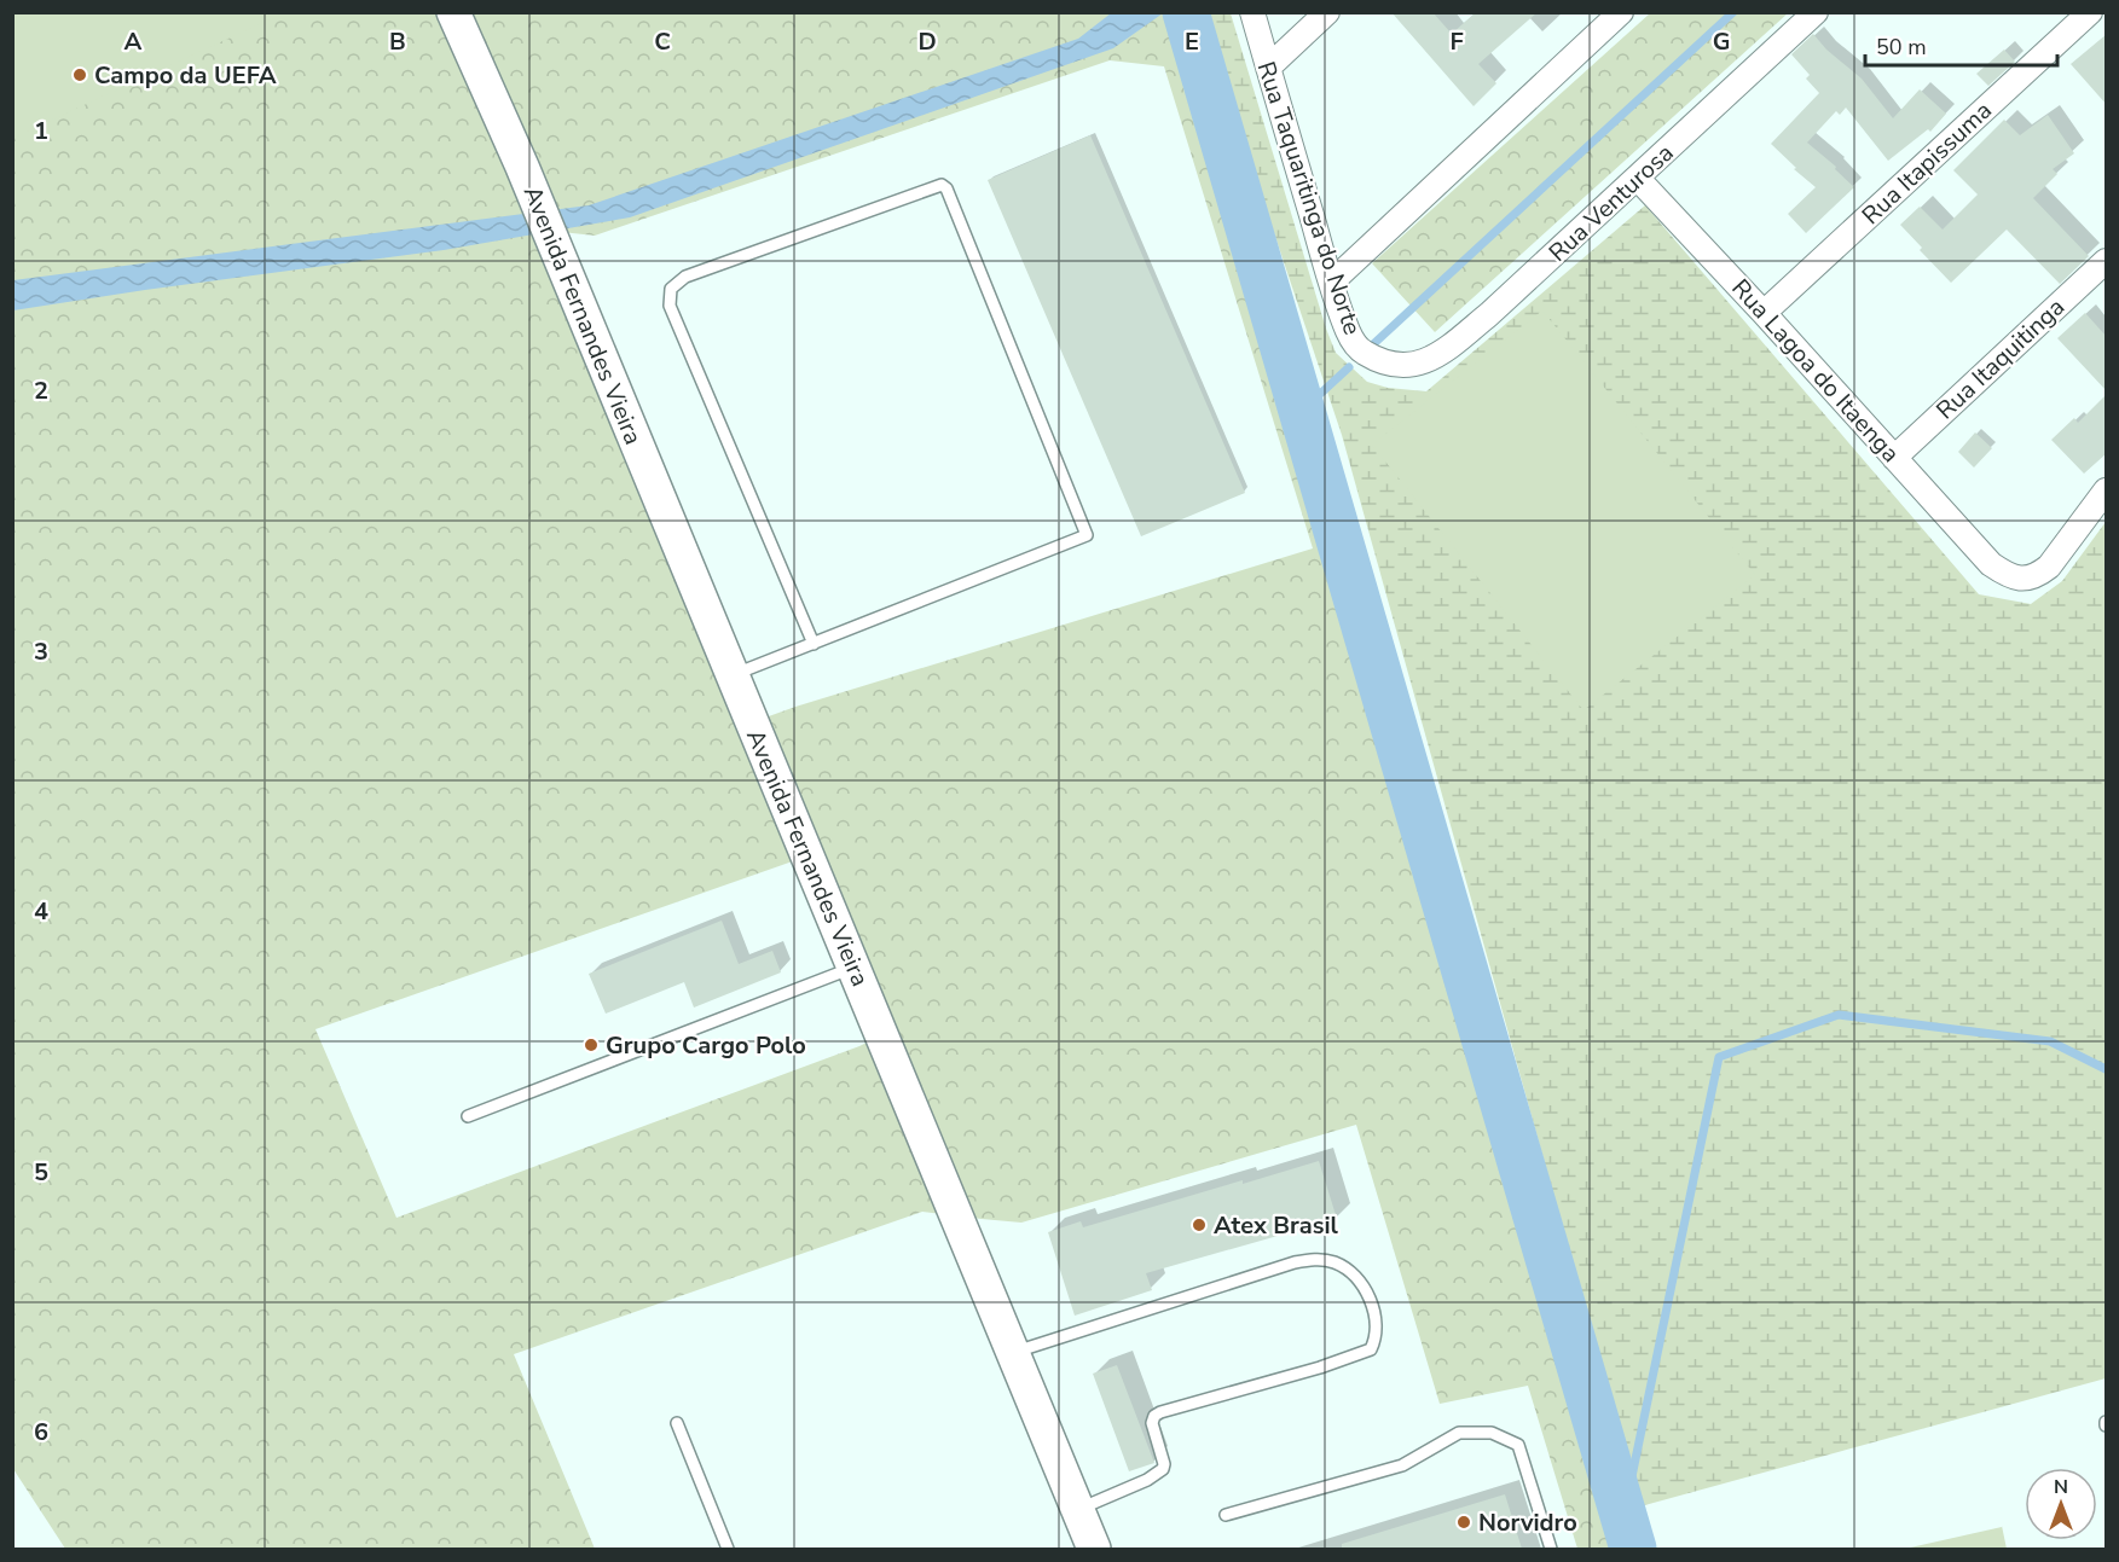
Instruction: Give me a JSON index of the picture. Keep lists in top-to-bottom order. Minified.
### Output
{"streets":{"main road":["Avenida Fernandes Vieira"],"street":["Rua Itapissuma","Rua Taquaritinga do Norte","Rua Venturosa","Rua Itaquitinga","Rua Lagoa do Itaenga"]},"crossings":[["Rua Itapissuma","Rua Lagoa do Itaenga"],["Rua Taquaritinga do Norte","Rua Venturosa"],["Rua Venturosa","Rua Lagoa do Itaenga"],["Rua Itaquitinga","Rua Lagoa do Itaenga"]],"places":["Campo da UEFA","Grupo Cargo Polo","Atex Brasil","Norvidro"],"scale_bar":"50 m","north":"top","grid":{"columns":["A","B","C","D","E","F","G"],"rows":["1","2","3","4","5","6"]}}
